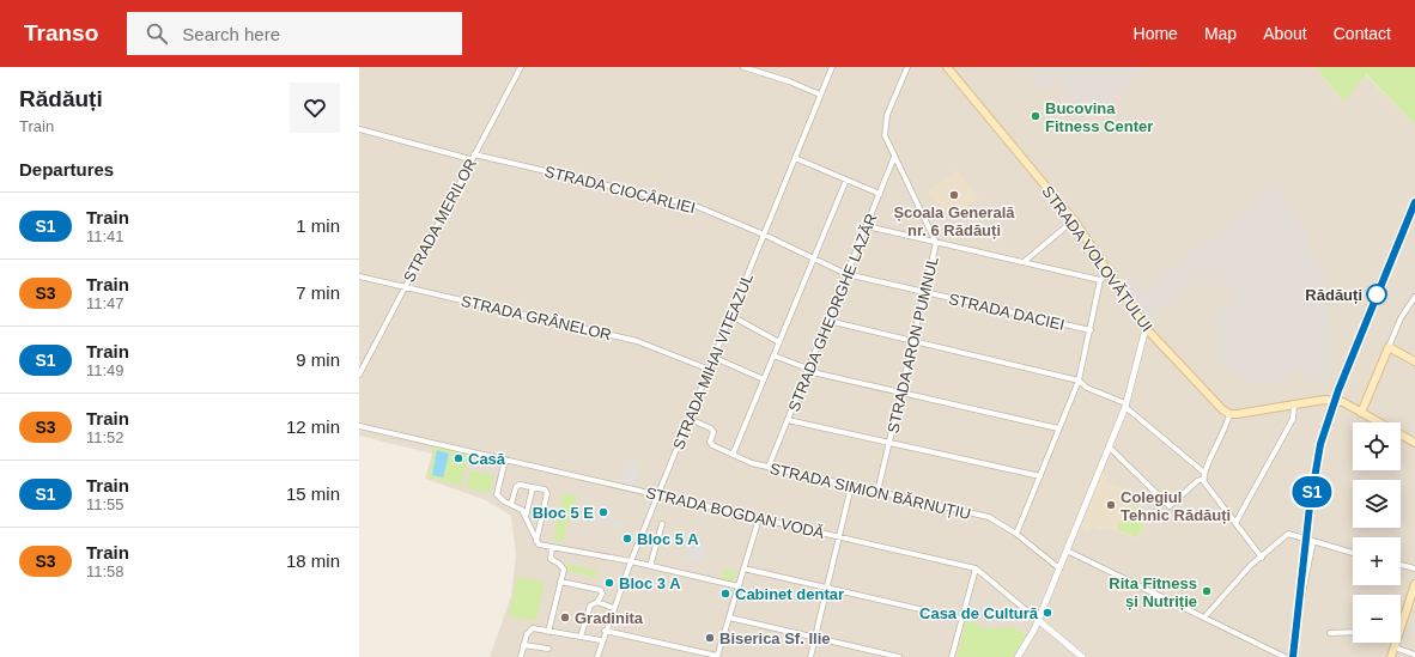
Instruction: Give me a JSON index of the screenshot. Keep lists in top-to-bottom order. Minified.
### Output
{"streets":{"main road":["STRADA VOLOVĂȚULUI"],"street":["STRADA CIOCÂRLIEI","STRADA MERILOR","STRADA DACIEI","STRADA GHEORGHE LAZĂR","STRADA GRÂNELOR","STRADA ARON PUMNUL","STRADA MIHAI VITEAZUL","STRADA SIMION BĂRNUȚIU","STRADA BOGDAN VODĂ"]},"crossings":[["STRADA CIOCÂRLIEI","STRADA MERILOR"],["STRADA CIOCÂRLIEI","STRADA DACIEI"],["STRADA CIOCÂRLIEI","STRADA MIHAI VITEAZUL"],["STRADA MERILOR","STRADA GRÂNELOR"],["STRADA DACIEI","STRADA GHEORGHE LAZĂR"],["STRADA DACIEI","STRADA ARON PUMNUL"],["STRADA GHEORGHE LAZĂR","STRADA ARON PUMNUL"],["STRADA GHEORGHE LAZĂR","STRADA SIMION BĂRNUȚIU"],["STRADA GRÂNELOR","STRADA MIHAI VITEAZUL"],["STRADA ARON PUMNUL","STRADA SIMION BĂRNUȚIU"],["STRADA MIHAI VITEAZUL","STRADA SIMION BĂRNUȚIU"],["STRADA MIHAI VITEAZUL","STRADA BOGDAN VODĂ"]],"places":["Bucovina Fitness Center","Școala Generală nr. 6 Rădăuți","Rădăuți","Casă","Colegiul Tehnic Rădăuți","Bloc 5 E","Bloc 5 A","Bloc 3 A","Rita Fitness și Nutriție","Cabinet dentar","Casa de Cultură","Gradinita","Biserica Sf. Ilie"],"page":{"header":"Transo","search":"Search here","nav":["Home","Map","About","Contact"],"heading":[["Rădăuți","Train"],"Departures"],"on_map":"S1","list":[{"mark":"S1","name":"Train","note":"11:41","value":"1 min"},{"mark":"S3","name":"Train","note":"11:47","value":"7 min"},{"mark":"S1","name":"Train","note":"11:49","value":"9 min"},{"mark":"S3","name":"Train","note":"11:52","value":"12 min"},{"mark":"S1","name":"Train","note":"11:55","value":"15 min"},{"mark":"S3","name":"Train","note":"11:58","value":"18 min"}],"map_buttons":["+","−"]}}
